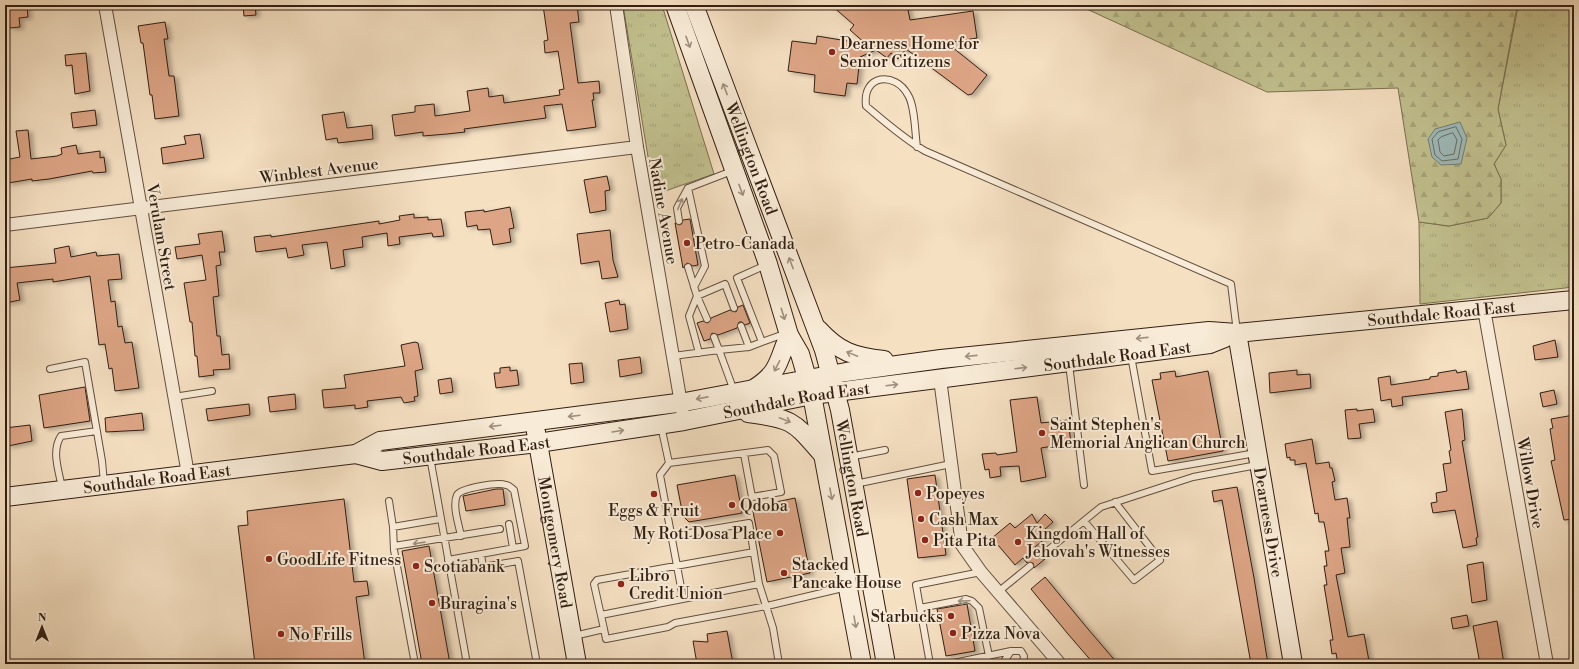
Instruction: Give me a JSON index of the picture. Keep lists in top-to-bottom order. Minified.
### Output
{"streets":{"main road":["Wellington Road","Southdale Road East","Dearness Drive","Montgomery Road"],"street":["Winblest Avenue","Nadine Avenue","Verulam Street","Willow Drive"]},"crossings":[["Wellington Road","Southdale Road East"],["Winblest Avenue","Nadine Avenue"],["Winblest Avenue","Verulam Street"],["Nadine Avenue","Southdale Road East"],["Verulam Street","Southdale Road East"],["Southdale Road East","Willow Drive"],["Southdale Road East","Dearness Drive"],["Southdale Road East","Montgomery Road"]],"places":["Dearness Home for Senior Citizens","Petro-Canada","Saint Stephen's Memorial Anglican Church","Popeyes","Eggs & Fruit","Qdoba","Cash Max","My Roti Dosa Place","Pita Pita","Kingdom Hall of Jehovah's Witnesses","GoodLife Fitness","Scotiabank","Stacked Pancake House","Libro Credit Union","Buragina's","Starbucks","Pizza Nova","No Frills"],"north":"top"}
